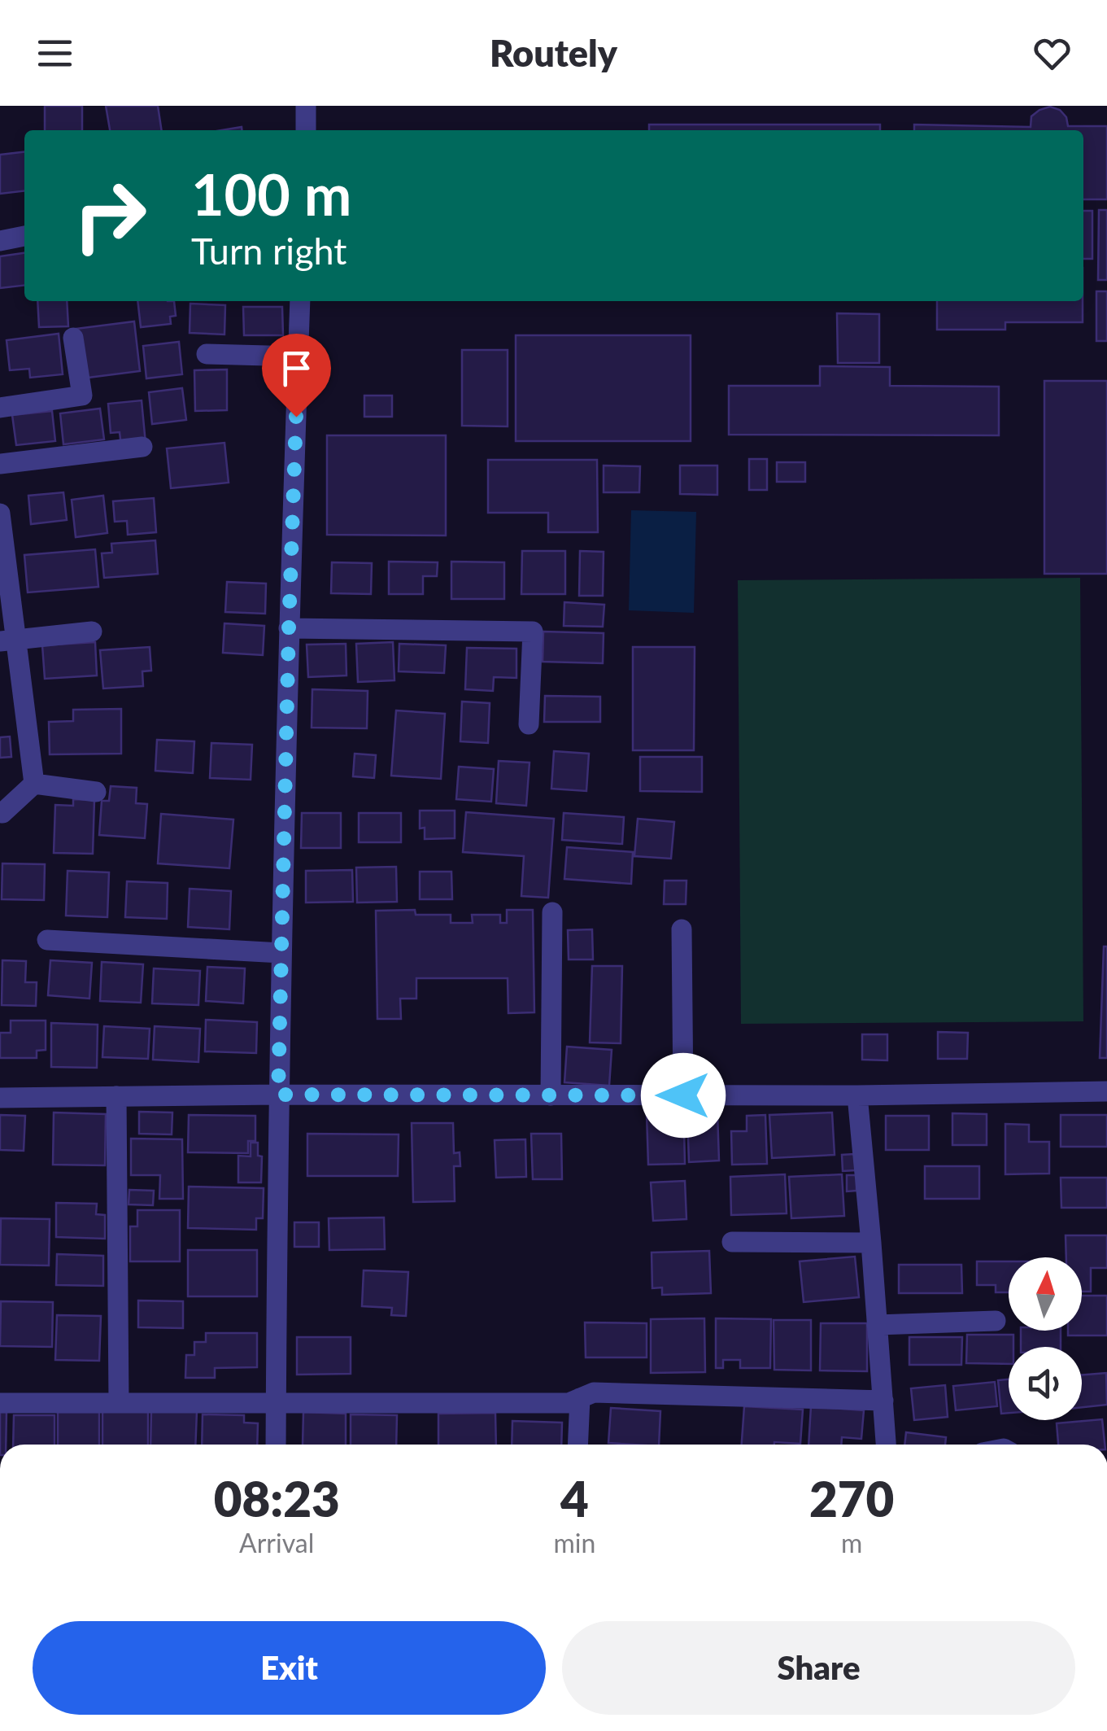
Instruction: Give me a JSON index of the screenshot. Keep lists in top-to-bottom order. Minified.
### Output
{"north":"top","page":{"header":"Routely","turn":["100 m","Turn right"],"eta":["08:23","Arrival","4","min","270","m"],"buttons":["Exit","Share"]}}
